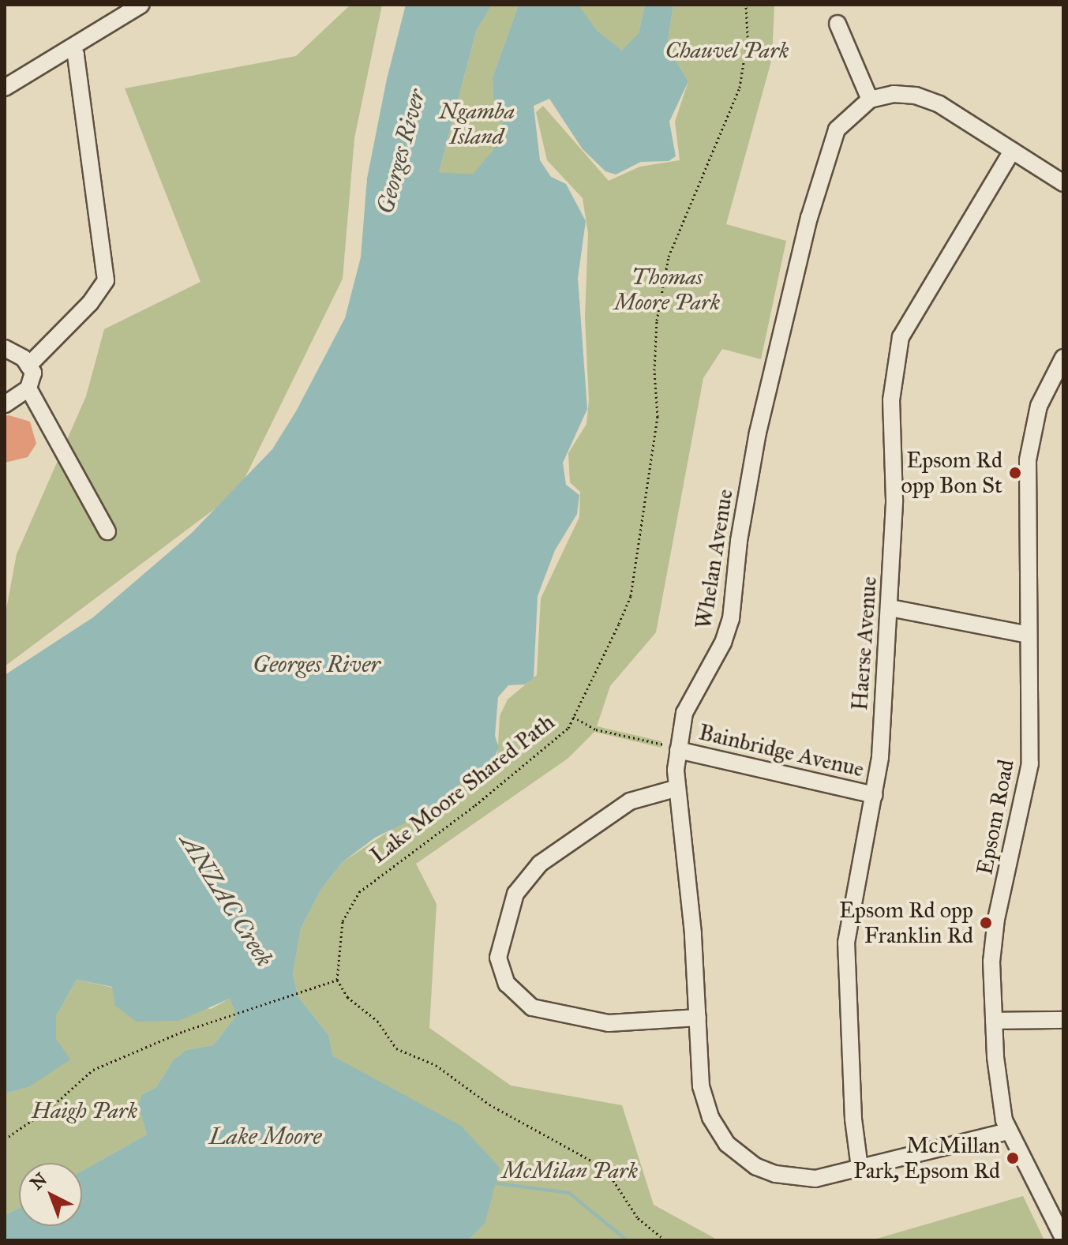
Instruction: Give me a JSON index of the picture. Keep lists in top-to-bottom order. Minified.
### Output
{"streets":{"street":["Whelan Avenue","Haerse Avenue","Bainbridge Avenue","Epsom Road"],"path":["Lake Moore Shared Path"]},"crossings":[["Whelan Avenue","Haerse Avenue"],["Whelan Avenue","Bainbridge Avenue"],["Whelan Avenue","Epsom Road"],["Haerse Avenue","Bainbridge Avenue"]],"water":["Georges River","ANZAC Creek","Lake Moore"],"parks":["Chauvel Park","Ngamba Island","Thomas Moore Park","Haigh Park","McMilan Park"],"places":["Epsom Rd opp Bon St","Epsom Rd opp Franklin Rd","McMillan Park, Epsom Rd"],"north":"top left"}
